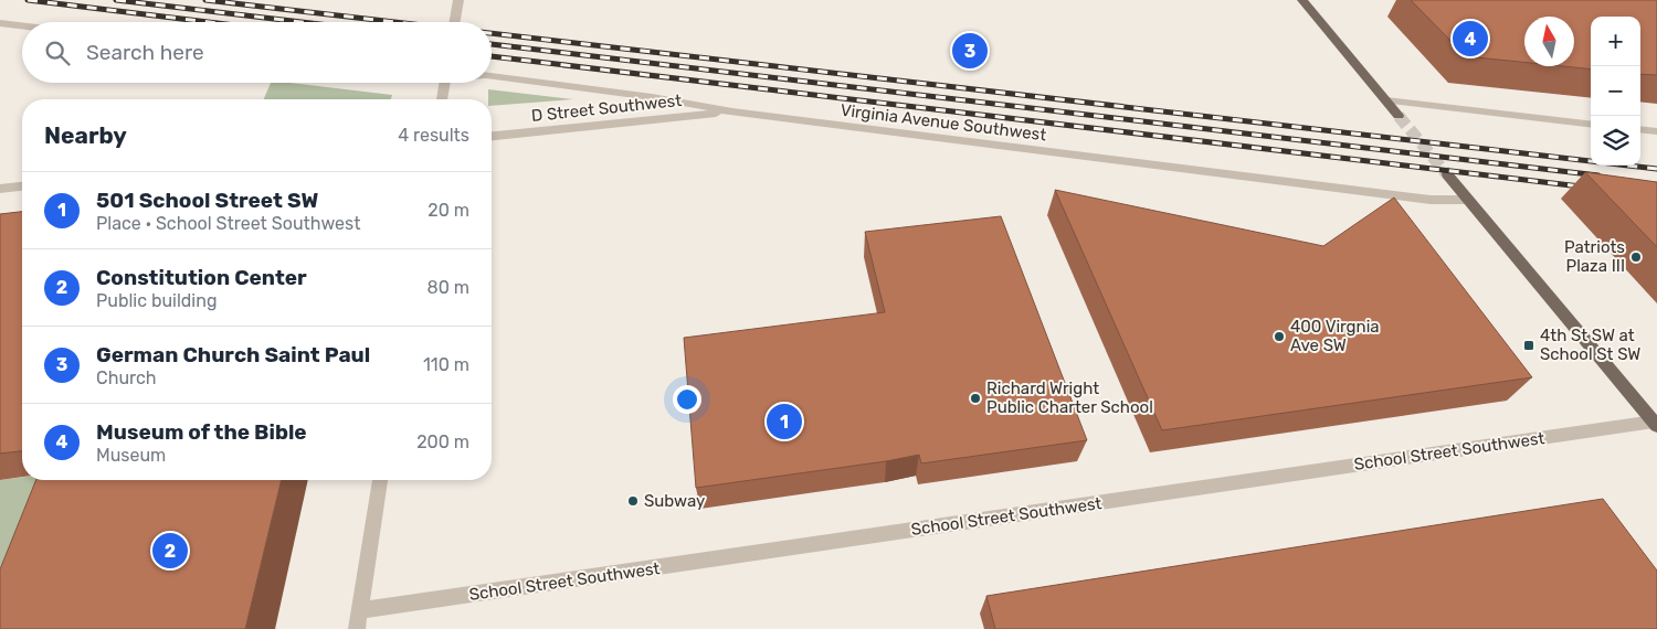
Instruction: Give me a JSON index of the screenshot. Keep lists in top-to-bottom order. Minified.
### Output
{"streets":{"street":["D Street Southwest","Virginia Avenue Southwest","School Street Southwest"]},"crossings":[["D Street Southwest","Virginia Avenue Southwest"]],"places":{"other":["Patriots Plaza III","400 Virgnia Ave SW","Richard Wright Public Charter School","Subway"],"transit":["4th St SW at School St SW"]},"north":"top","page":{"map_buttons":["+","−"],"pins":["4","3","1","2"],"search":"Search here","heading":["Nearby","4 results"],"list":[{"mark":"1","name":"501 School Street SW","note":"Place · School Street Southwest","value":"20 m"},{"mark":"2","name":"Constitution Center","note":"Public building","value":"80 m"},{"mark":"3","name":"German Church Saint Paul","note":"Church","value":"110 m"},{"mark":"4","name":"Museum of the Bible","note":"Museum","value":"200 m"}]}}
